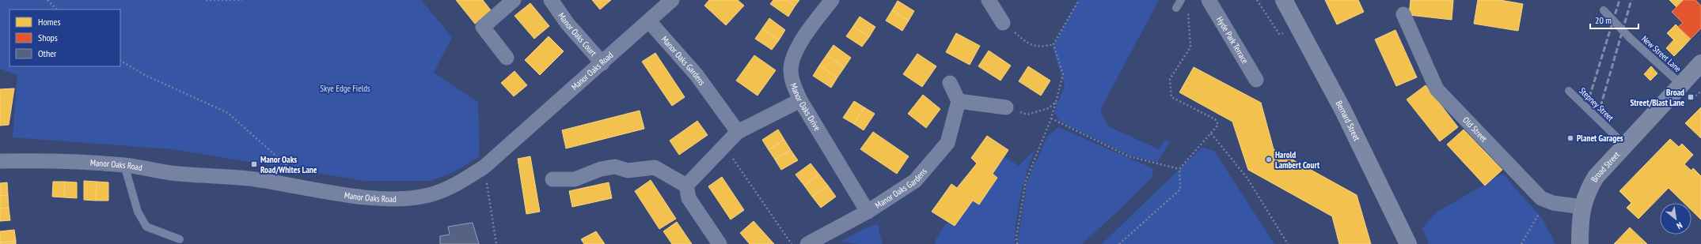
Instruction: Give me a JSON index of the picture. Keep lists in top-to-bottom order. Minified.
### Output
{"streets":{"main road":["Bernard Street","Broad Street"],"street":["Manor Oaks Court","Hyde Park Terrace","Manor Oaks Gardens","Manor Oaks Road","Manor Oaks Drive","Old Street"],"lane":["New Street Lane","Stepney Street"]},"crossings":[["Manor Oaks Court","Manor Oaks Road"],["New Street Lane","Broad Street"],["Manor Oaks Gardens","Manor Oaks Road"],["Manor Oaks Gardens","Manor Oaks Drive"],["Stepney Street","Broad Street"],["Old Street","Broad Street"]],"parks":["Skye Edge Fields"],"places":{"transit":["Broad Street/Blast Lane","Manor Oaks Road/Whites Lane"],"other":["Planet Garages","Harold Lambert Court"]},"legend":["Homes","Shops","Other"],"scale_bar":"20 m","north":"bottom right"}
